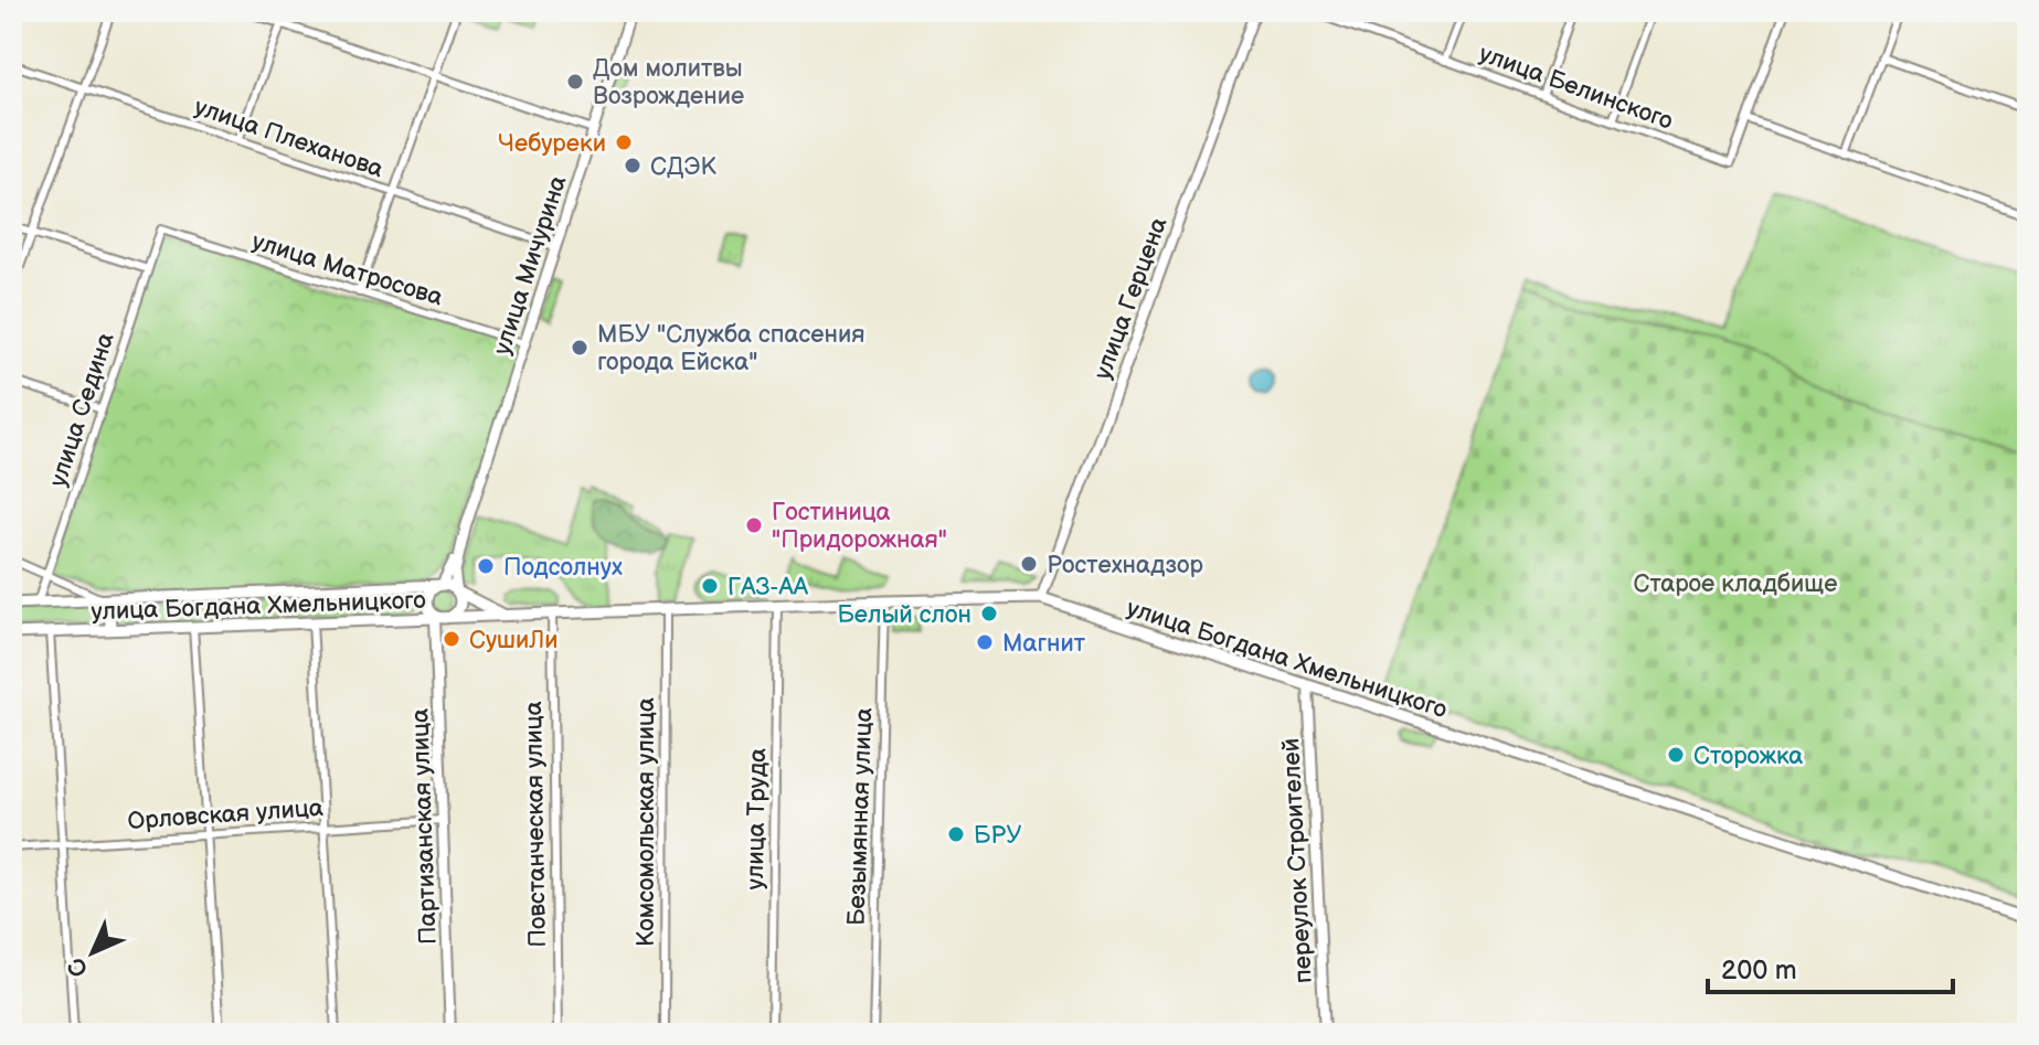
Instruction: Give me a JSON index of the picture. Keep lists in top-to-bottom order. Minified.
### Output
{"streets":{"main road":["улица Богдана Хмельницкого"],"street":["улица Белинского","улица Плеханова","улица Мичурина","улица Матросова","улица Герцена","улица Седина","Орловская улица","Безымянная улица","улица Труда","Комсомольская улица","Повстанческая улица","Партизанская улица","переулок Строителей"]},"crossings":[["улица Плеханова","улица Мичурина"],["улица Мичурина","улица Матросова"],["улица Мичурина","улица Богдана Хмельницкого"],["улица Мичурина","Партизанская улица"],["улица Матросова","улица Седина"],["улица Герцена","улица Богдана Хмельницкого"],["улица Седина","улица Богдана Хмельницкого"],["улица Богдана Хмельницкого","Безымянная улица"],["улица Богдана Хмельницкого","улица Труда"],["улица Богдана Хмельницкого","Комсомольская улица"],["улица Богдана Хмельницкого","Повстанческая улица"],["улица Богдана Хмельницкого","Партизанская улица"],["улица Богдана Хмельницкого","переулок Строителей"],["Орловская улица","Партизанская улица"]],"parks":["Старое кладбище"],"places":["Дом молитвы Возрождение","Чебуреки","СДЭК","МБУ \"Служба спасения города Ейска\"","Гостиница \"Придорожная\"","Ростехнадзор","Подсолнух","ГАЗ-АА","Белый слон","СушиЛи","Магнит","Сторожка","БРУ"],"scale_bar":"200 m","north":"bottom left"}
